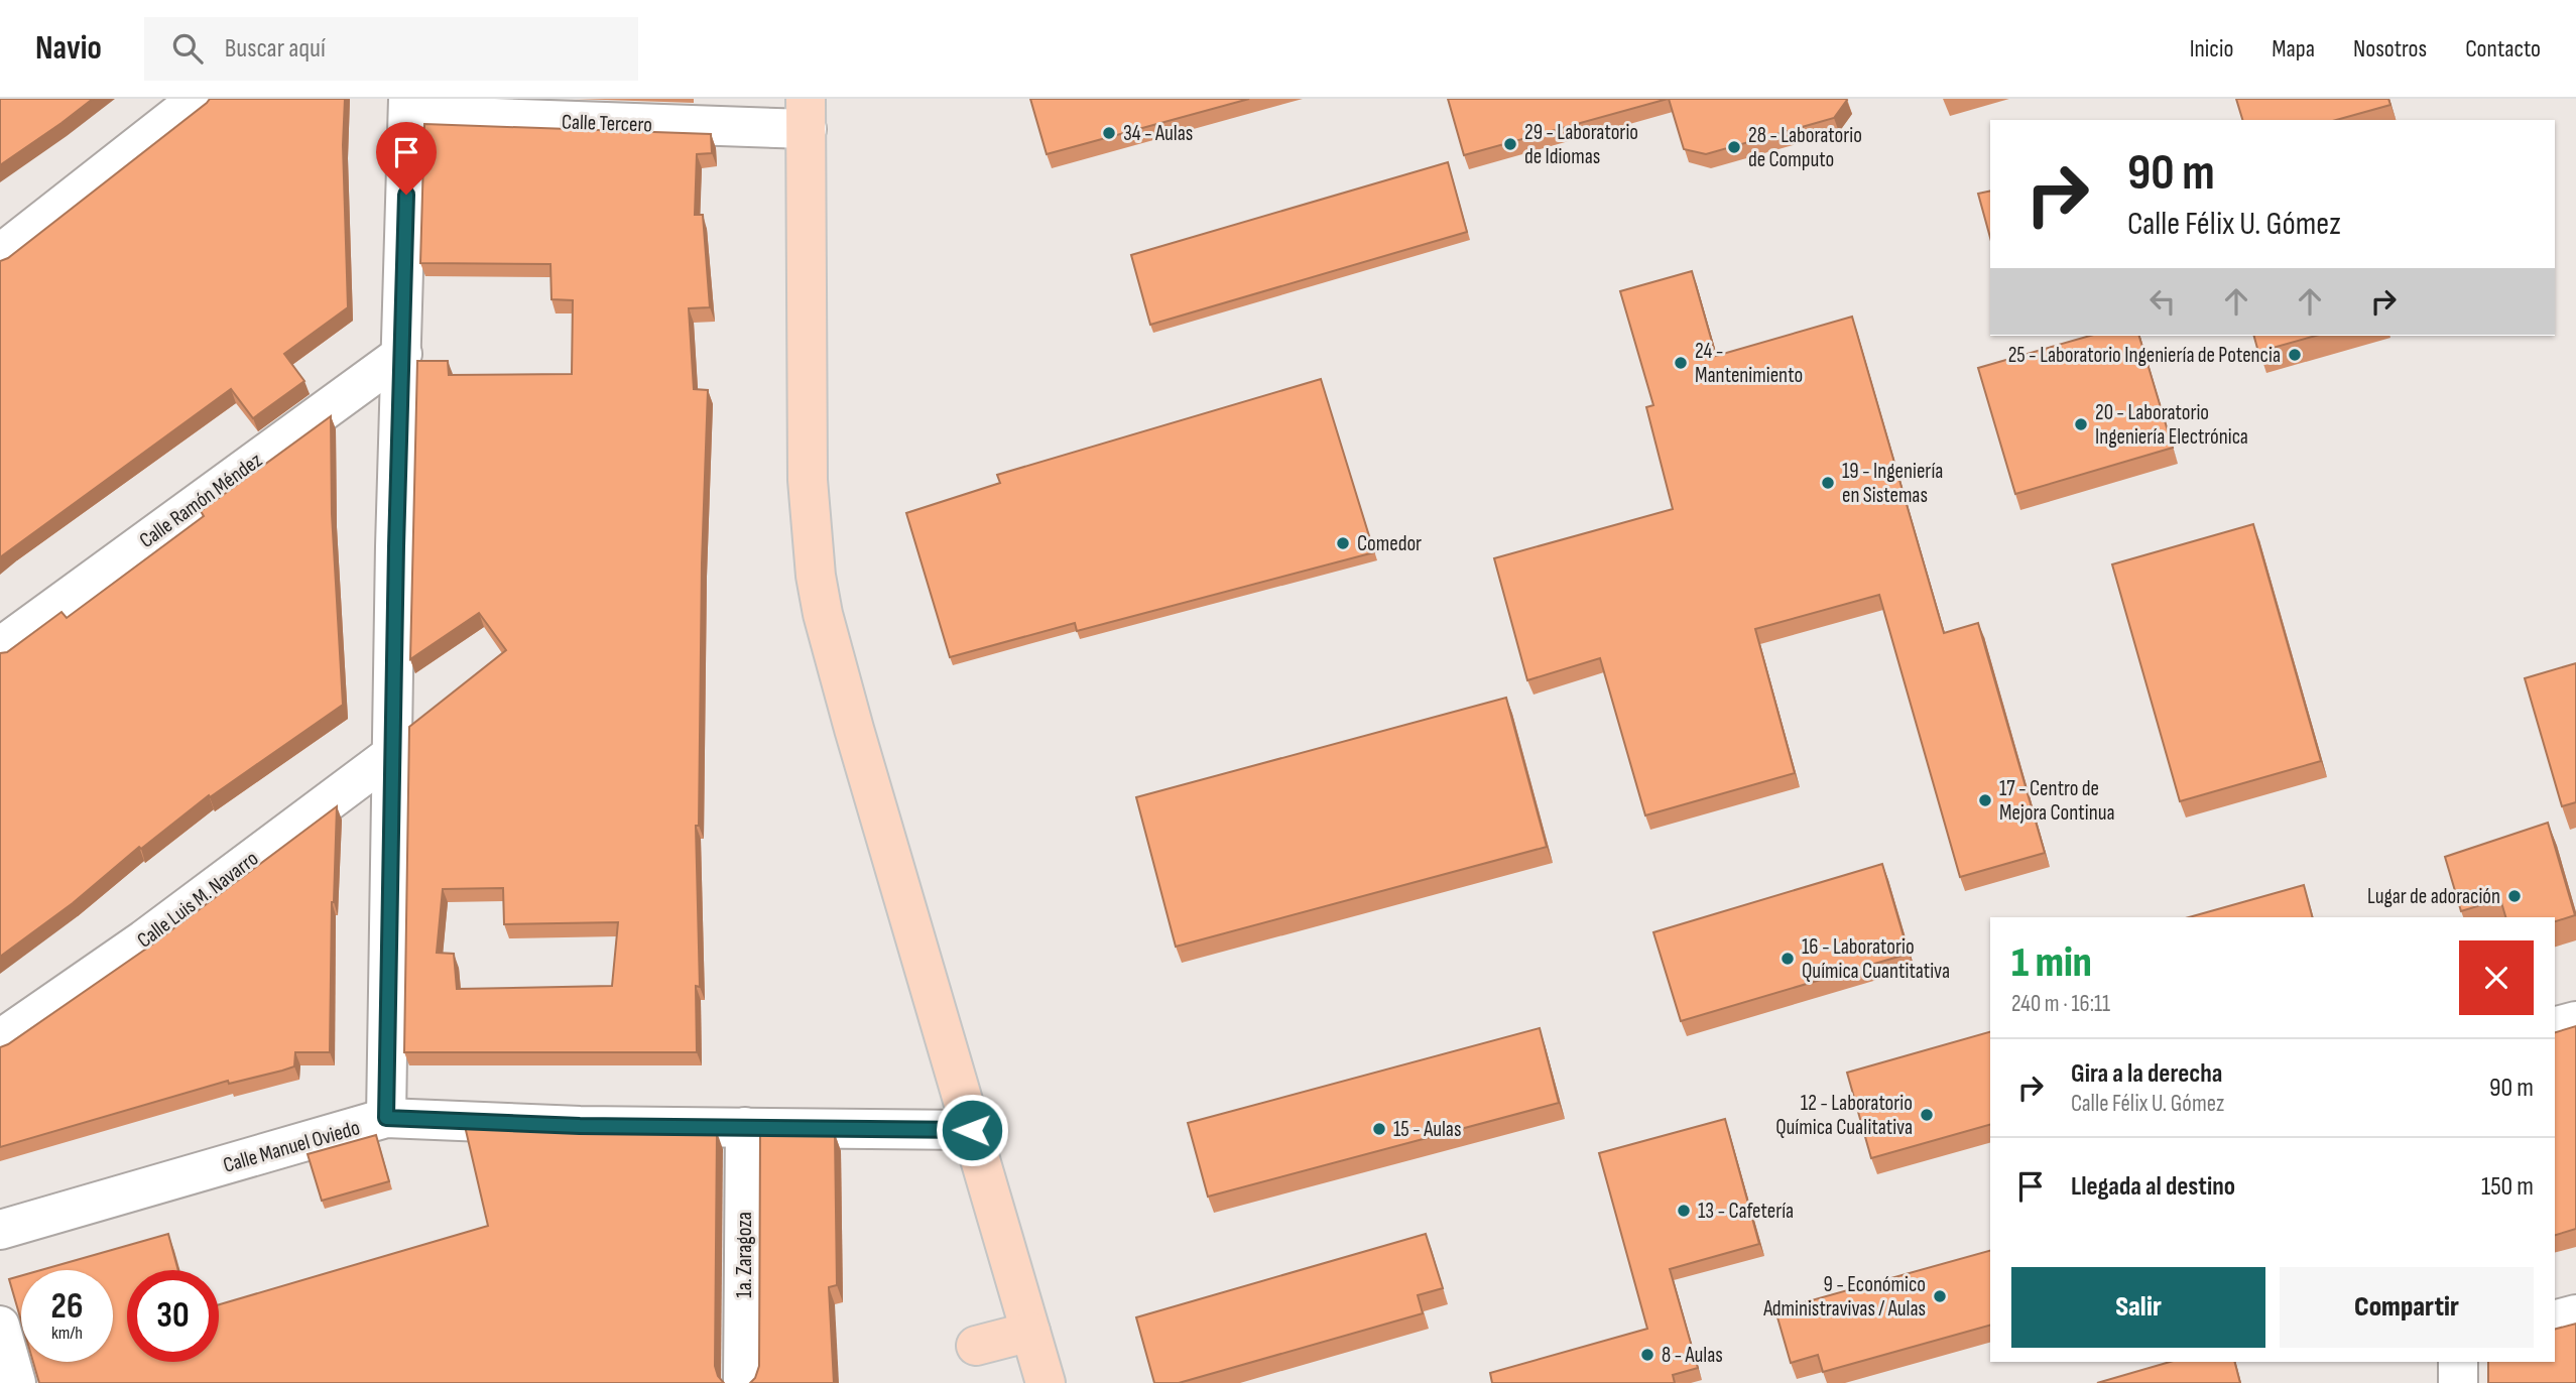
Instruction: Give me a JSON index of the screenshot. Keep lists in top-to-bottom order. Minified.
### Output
{"streets":{"street":["Calle Tercero","Calle Ramón Méndez","Calle Luis M. Navarro","Calle Manuel Oviedo","1a. Zaragoza"]},"crossings":[["Calle Manuel Oviedo","1a. Zaragoza"]],"places":["34 - Aulas","29 - Laboratorio de Idiomas","28 - Laboratorio de Computo","25 - Laboratorio Ingeniería de Potencia","24 - Mantenimiento","20 - Laboratorio Ingeniería Electrónica","19 - Ingeniería en Sistemas","Comedor","17 - Centro de Mejora Continua","Lugar de adoración","16 - Laboratorio Química Cuantitativa","12 - Laboratorio Química Cualitativa","15 - Aulas","13 - Cafetería","9 - Económico Administravivas / Aulas","8 - Aulas"],"page":{"header":"Navio","search":"Buscar aquí","nav":["Inicio","Mapa","Nosotros","Contacto"],"turn":["90 m","Calle Félix U. Gómez"],"heading":["1 min","240 m · 16:11"],"list":[{"name":"Gira a la derecha","note":"Calle Félix U. Gómez","value":"90 m"},{"name":"Llegada al destino","value":"150 m"}],"buttons":["Salir","Compartir"],"speed":"26 km/h","limit":"30"}}
